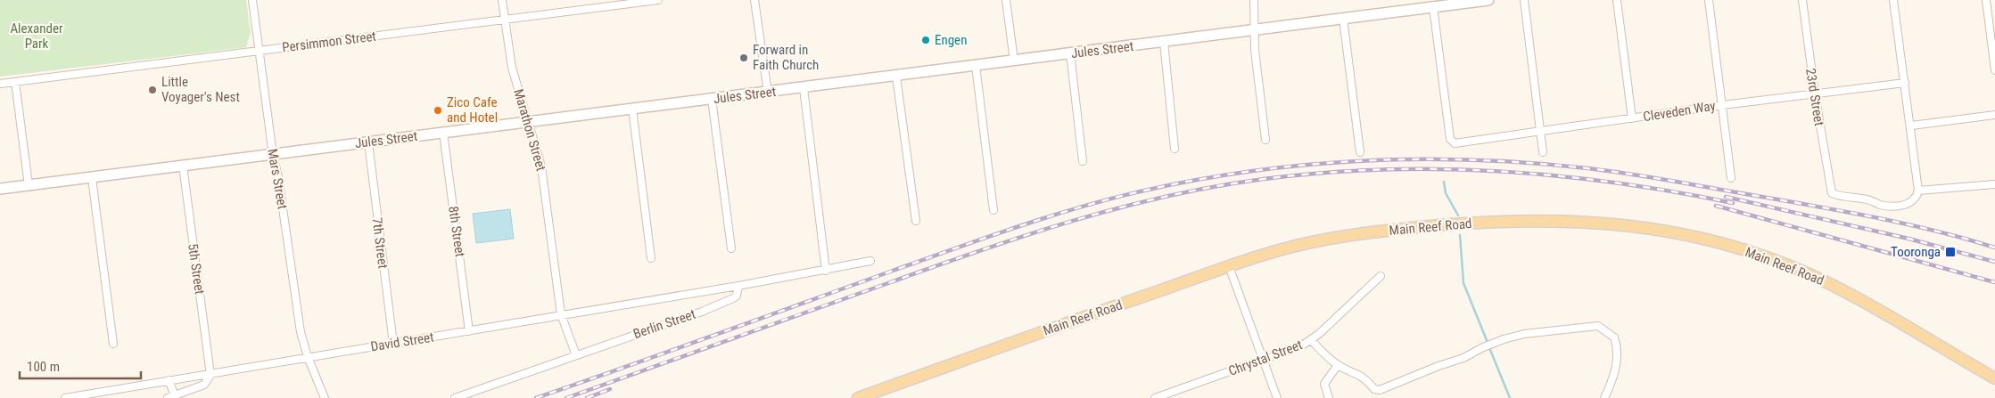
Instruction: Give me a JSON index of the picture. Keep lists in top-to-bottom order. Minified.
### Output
{"streets":{"main road":["Jules Street","Main Reef Road"],"street":["Persimmon Street","23rd Street","Cleveden Way","Marathon Street","Mars Street","8th Street","7th Street","5th Street","Berlin Street","David Street","Chrystal Street"]},"crossings":[["Persimmon Street","Marathon Street"],["Persimmon Street","Mars Street"],["Jules Street","Cleveden Way"],["Jules Street","Marathon Street"],["Jules Street","Mars Street"],["Jules Street","8th Street"],["Jules Street","7th Street"],["Jules Street","5th Street"],["23rd Street","Cleveden Way"],["Marathon Street","Berlin Street"],["Marathon Street","David Street"],["Mars Street","David Street"],["8th Street","David Street"],["7th Street","David Street"],["5th Street","David Street"],["Berlin Street","David Street"]],"parks":["Alexander Park"],"places":{"other":["Engen","Forward in Faith Church","Little Voyager's Nest","Zico Cafe and Hotel"],"transit":["Tooronga"]},"scale_bar":"100 m"}
